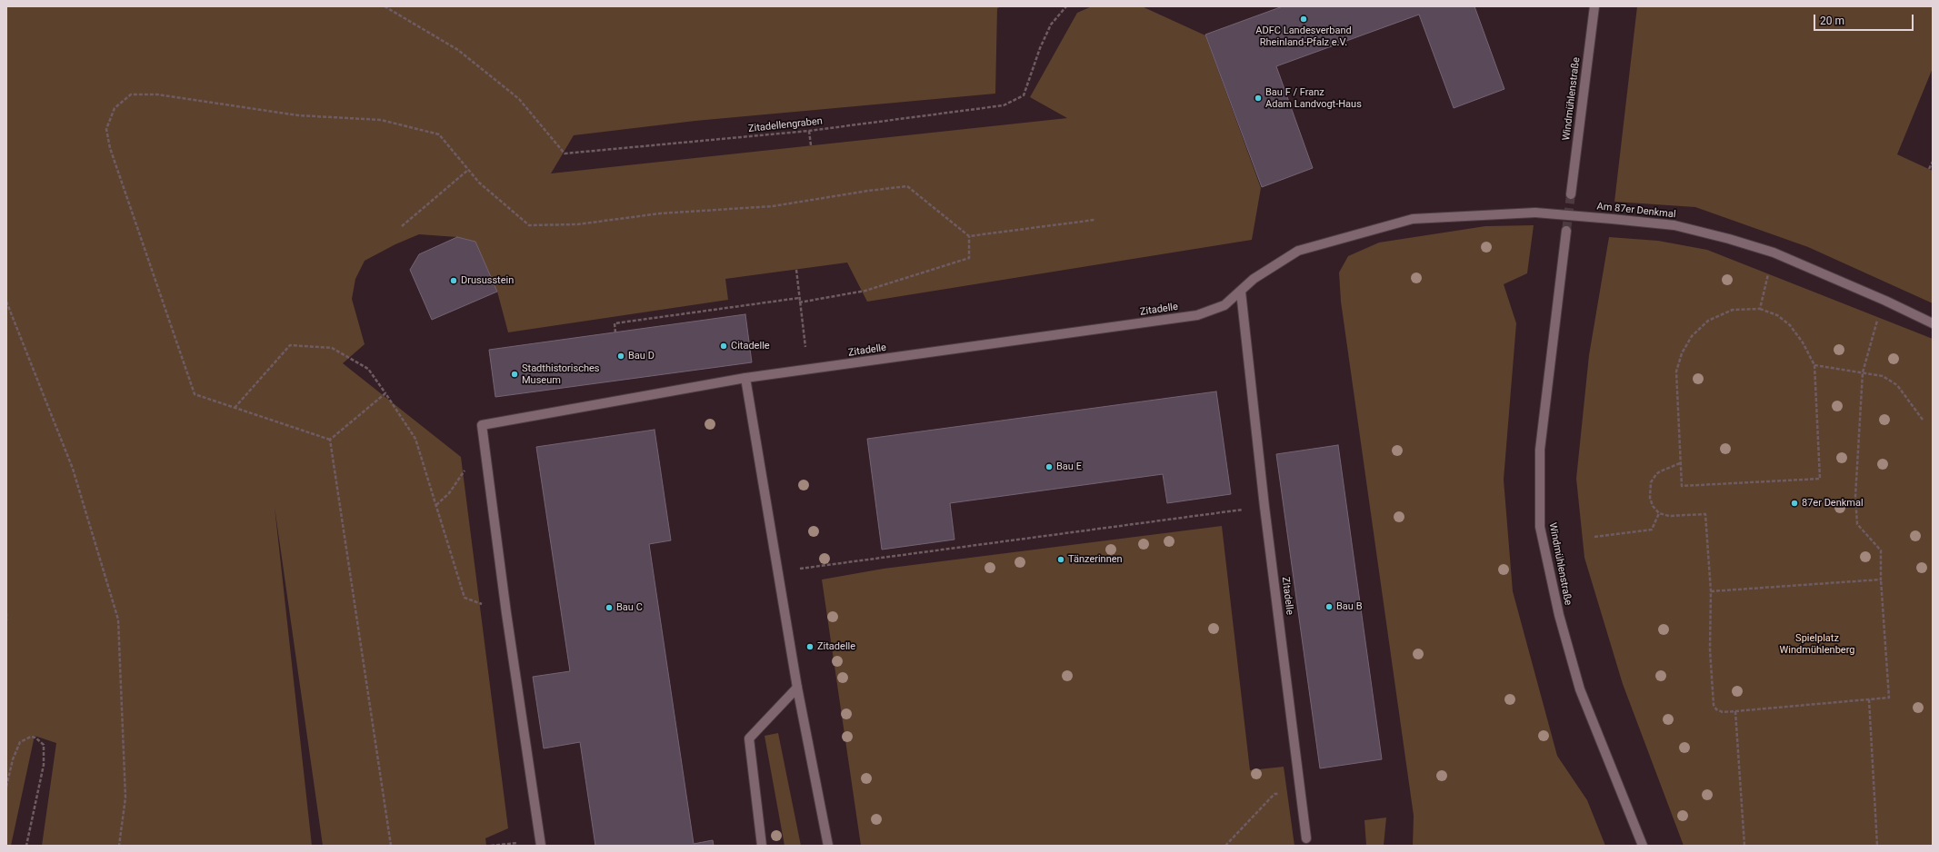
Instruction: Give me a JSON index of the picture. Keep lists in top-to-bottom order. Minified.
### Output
{"streets":{"street":["Windmühlenstraße","Am 87er Denkmal","Zitadelle"],"path":["Zitadellengraben"]},"crossings":[["Am 87er Denkmal","Zitadelle"]],"parks":["Spielplatz Windmühlenberg"],"places":["ADFC Landesverband Rheinland-Pfalz e.V.","Bau F / Franz Adam Landvogt-Haus","Drususstein","Citadelle","Bau D","Stadthistorisches Museum","Bau E","87er Denkmal","Tänzerinnen","Bau B","Bau C","Zitadelle"],"scale_bar":"20 m"}
